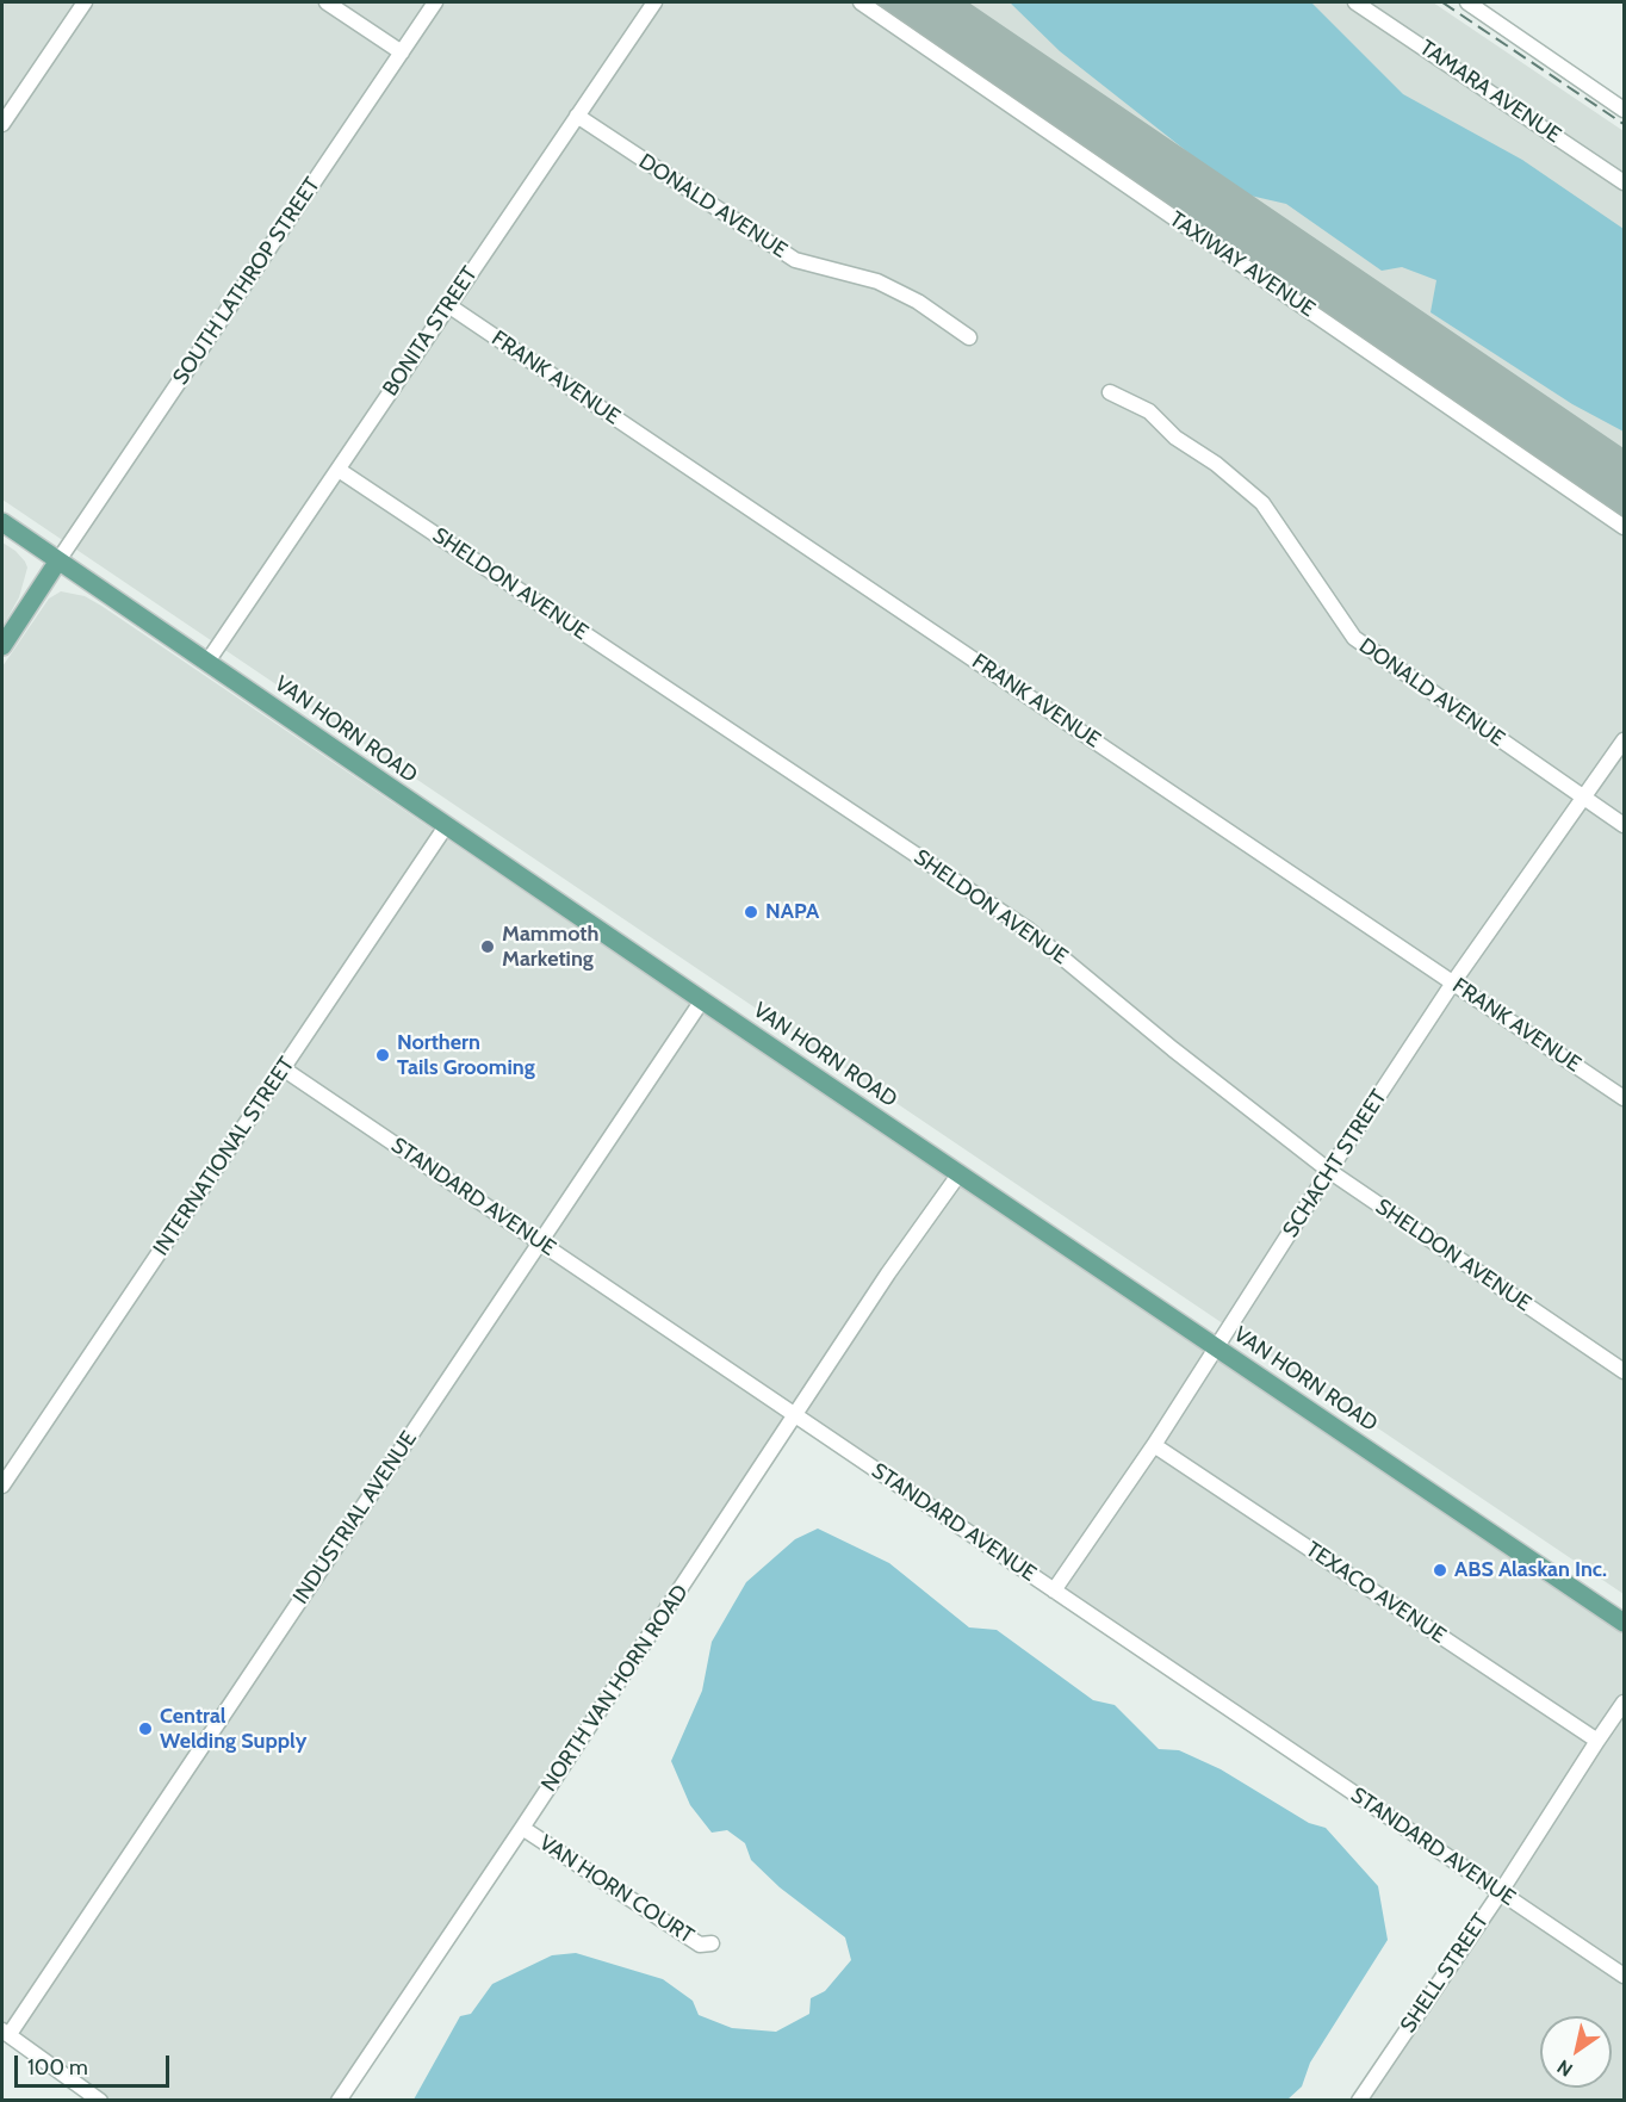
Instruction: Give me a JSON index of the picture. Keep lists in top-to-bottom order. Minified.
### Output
{"streets":{"main road":["VAN HORN ROAD"],"street":["TAMARA AVENUE","DONALD AVENUE","TAXIWAY AVENUE","SOUTH LATHROP STREET","BONITA STREET","FRANK AVENUE","SHELDON AVENUE","INTERNATIONAL STREET","SCHACHT STREET","STANDARD AVENUE","INDUSTRIAL AVENUE","TEXACO AVENUE","NORTH VAN HORN ROAD","VAN HORN COURT","SHELL STREET"]},"crossings":[["DONALD AVENUE","BONITA STREET"],["DONALD AVENUE","SCHACHT STREET"],["SOUTH LATHROP STREET","VAN HORN ROAD"],["BONITA STREET","FRANK AVENUE"],["BONITA STREET","SHELDON AVENUE"],["BONITA STREET","VAN HORN ROAD"],["FRANK AVENUE","SCHACHT STREET"],["SHELDON AVENUE","SCHACHT STREET"],["VAN HORN ROAD","INTERNATIONAL STREET"],["VAN HORN ROAD","SCHACHT STREET"],["VAN HORN ROAD","INDUSTRIAL AVENUE"],["VAN HORN ROAD","NORTH VAN HORN ROAD"],["INTERNATIONAL STREET","STANDARD AVENUE"],["SCHACHT STREET","STANDARD AVENUE"],["SCHACHT STREET","TEXACO AVENUE"],["STANDARD AVENUE","INDUSTRIAL AVENUE"],["STANDARD AVENUE","NORTH VAN HORN ROAD"],["STANDARD AVENUE","SHELL STREET"],["TEXACO AVENUE","SHELL STREET"],["NORTH VAN HORN ROAD","VAN HORN COURT"]],"places":["NAPA","Mammoth Marketing","Northern Tails Grooming","ABS Alaskan Inc.","Central Welding Supply"],"scale_bar":"100 m","north":"bottom left"}
